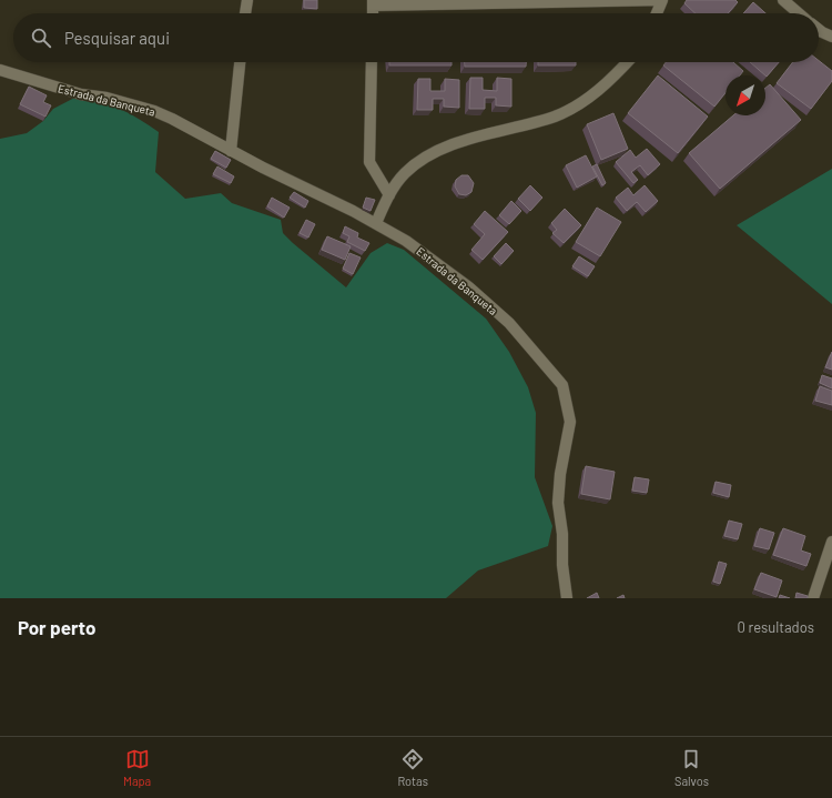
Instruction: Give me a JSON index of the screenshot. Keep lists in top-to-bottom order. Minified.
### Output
{"streets":{"street":["Estrada da Banqueta"]},"north":"bottom left","page":{"search":"Pesquisar aqui","heading":["Por perto","0 resultados"],"nav":["Mapa","Rotas","Salvos"]}}
